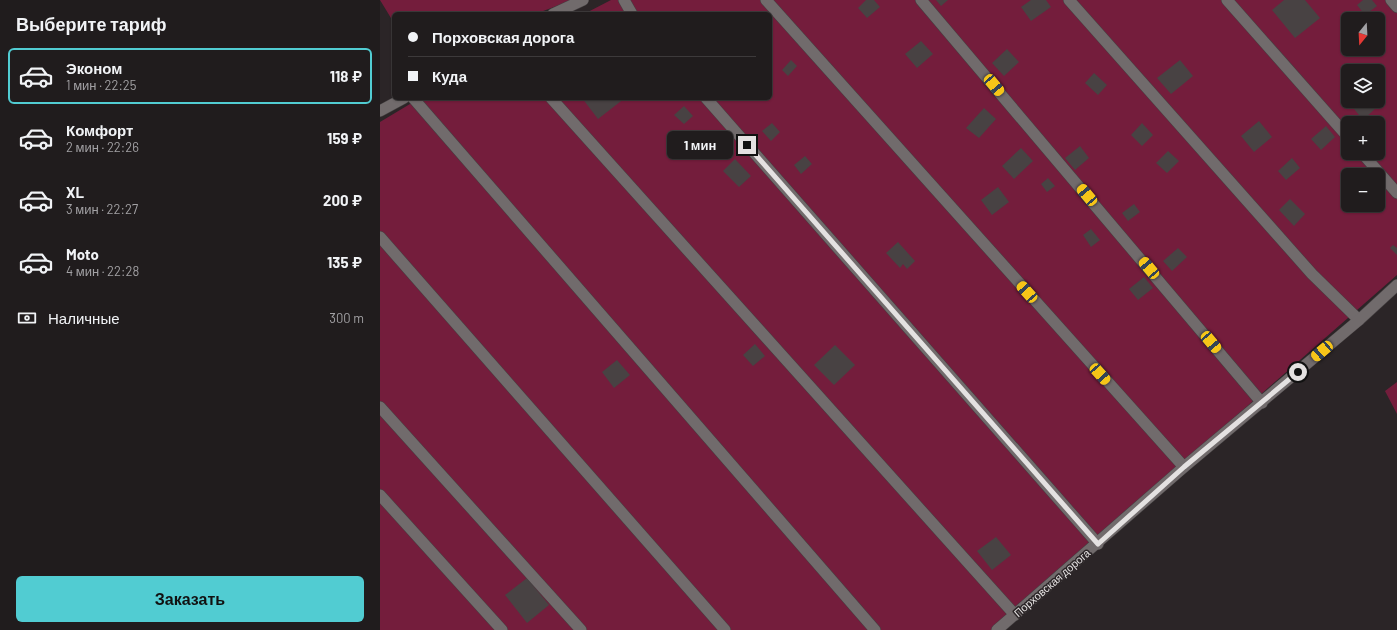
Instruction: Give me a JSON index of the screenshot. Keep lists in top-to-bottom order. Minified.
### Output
{"streets":{"street":["Порховская дорога"]},"north":"bottom","page":{"heading":"Выберите тариф","map_buttons":["+","−"],"banner":["Порховская дорога","Куда"],"list":[{"name":"Эконом","note":"1 мин · 22:25","value":"118 ₽"},{"name":"Комфорт","note":"2 мин · 22:26","value":"159 ₽"},{"name":"XL","note":"3 мин · 22:27","value":"200 ₽"},{"name":"Moto","note":"4 мин · 22:28","value":"135 ₽"}],"bubble":"1 мин","pay":["Наличные","300 m"],"buttons":"Заказать"}}
